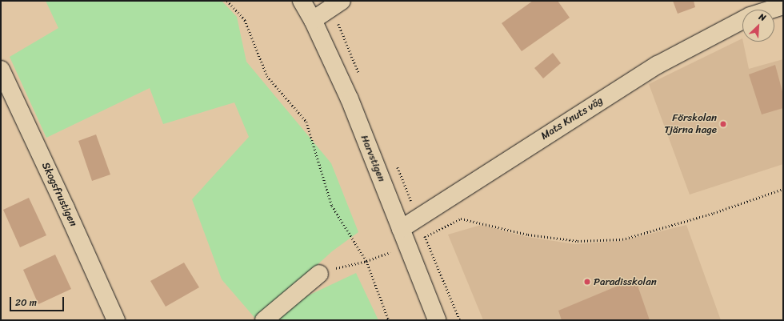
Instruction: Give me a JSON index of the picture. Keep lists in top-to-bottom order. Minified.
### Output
{"streets":{"street":["Mats Knuts väg","Harvstigen","Skogsfrustigen"]},"crossings":[["Mats Knuts väg","Harvstigen"]],"places":["Förskolan Tjärna hage","Paradisskolan"],"scale_bar":"20 m","north":"top right"}
